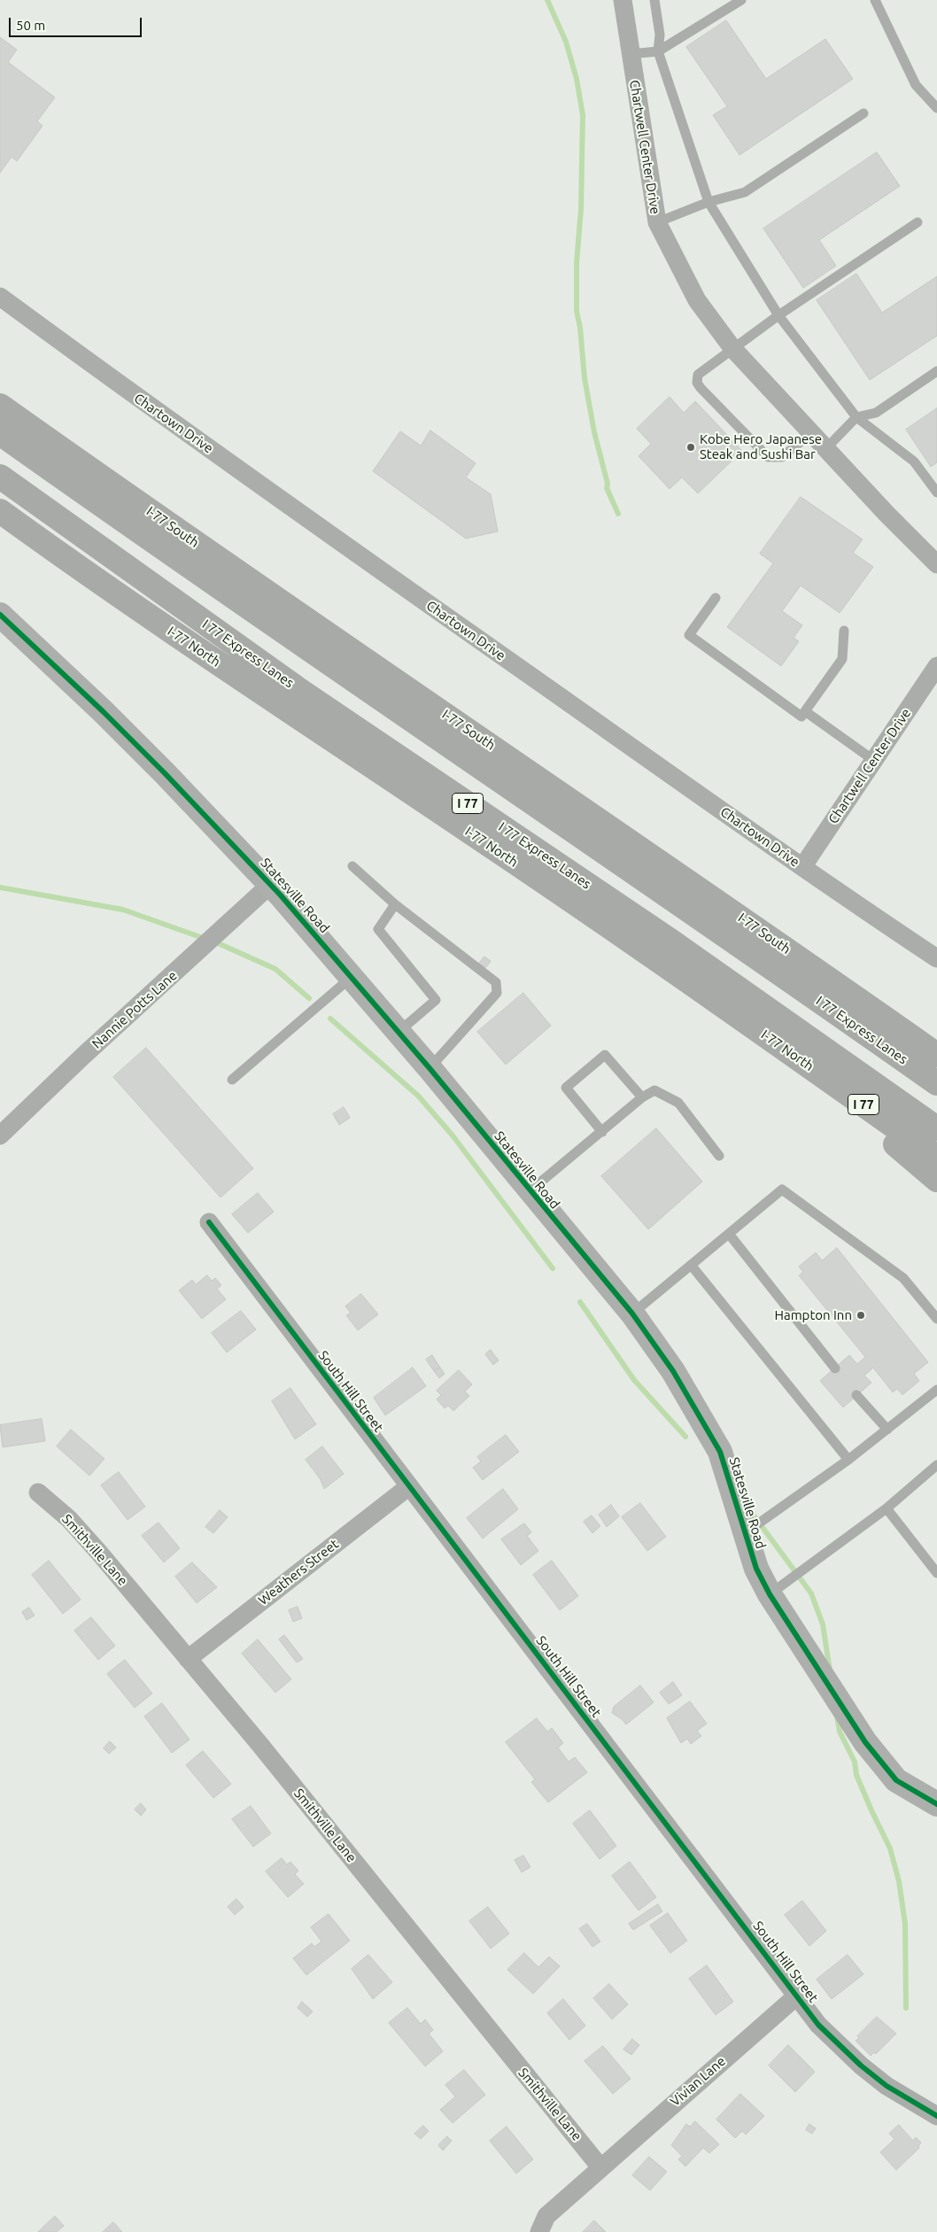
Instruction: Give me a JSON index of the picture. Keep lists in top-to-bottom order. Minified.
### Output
{"streets":{"highway":["I-77 South","I-77 North","I 77 Express Lanes","I 77"],"main road":["Statesville Road"],"street":["Chartwell Center Drive","Chartown Drive","Nannie Potts Lane","South Hill Street","Smithville Lane","Weathers Street","Vivian Lane"]},"crossings":[["Chartwell Center Drive","Chartown Drive"],["Statesville Road","Nannie Potts Lane"],["South Hill Street","Weathers Street"],["South Hill Street","Vivian Lane"],["Smithville Lane","Weathers Street"],["Smithville Lane","Vivian Lane"]],"places":["Kobe Hero Japanese Steak and Sushi Bar","Hampton Inn"],"scale_bar":"50 m"}
